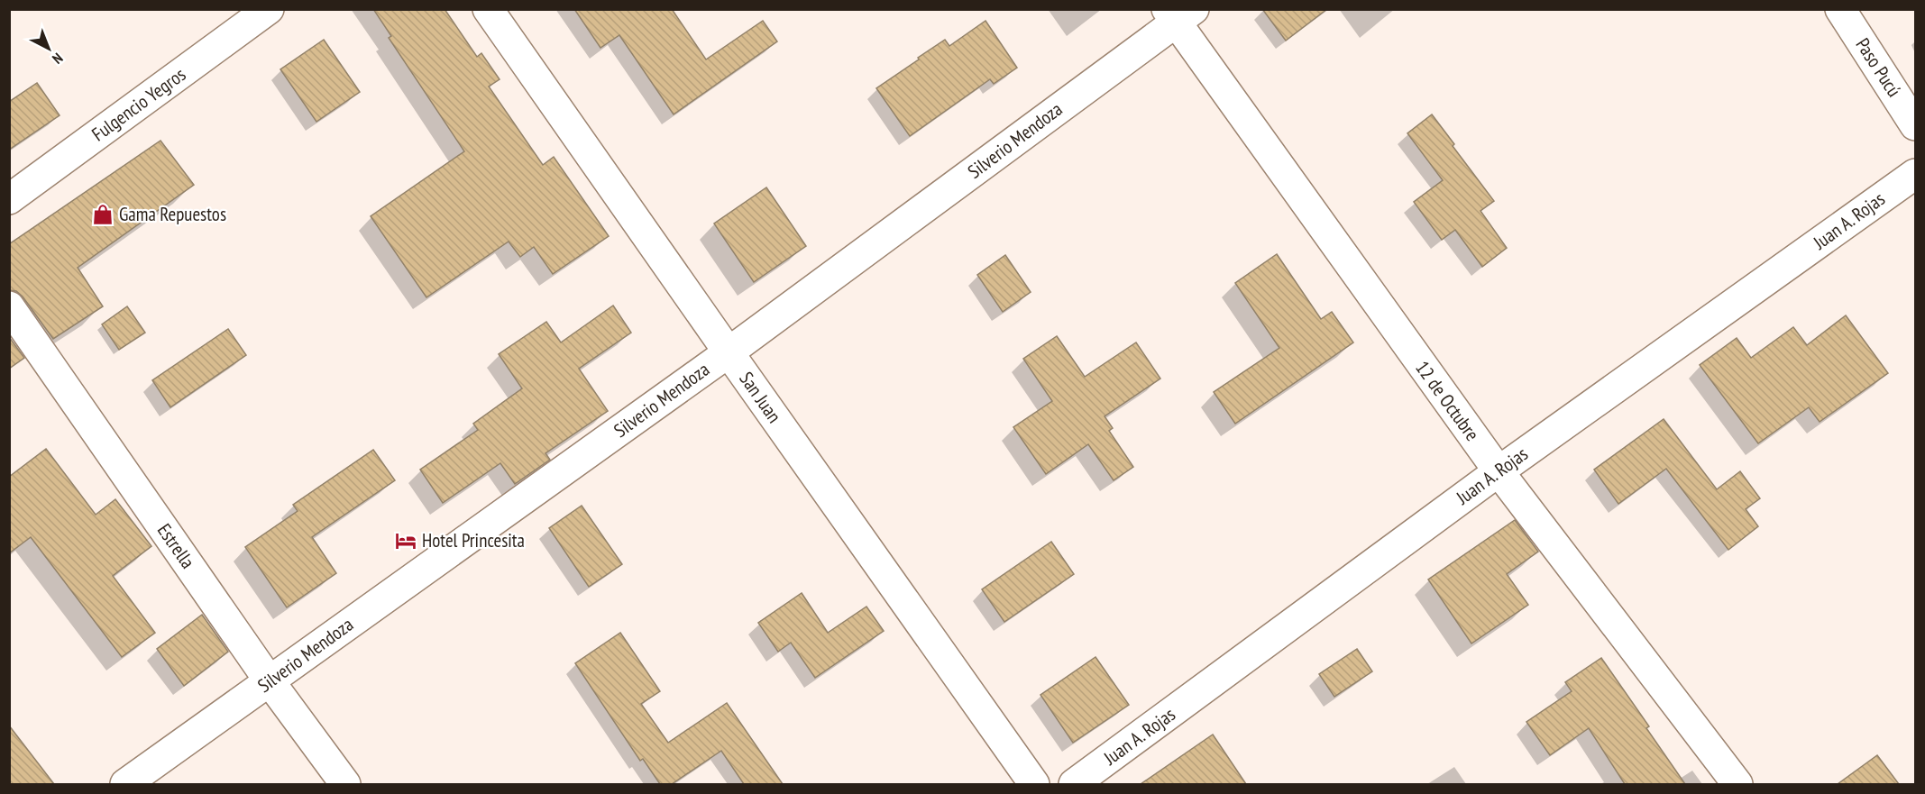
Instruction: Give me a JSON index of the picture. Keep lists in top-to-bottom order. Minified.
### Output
{"streets":{"street":["Paso Pucú","Fulgencio Yegros","Silverio Mendoza","Juan A. Rojas","San Juan","12 de Octubre","Estrella"]},"crossings":[["Silverio Mendoza","San Juan"],["Silverio Mendoza","12 de Octubre"],["Silverio Mendoza","Estrella"],["Juan A. Rojas","12 de Octubre"]],"places":{"shop":["Gama Repuestos"],"hotel":["Hotel Princesita"]},"north":"bottom right"}
